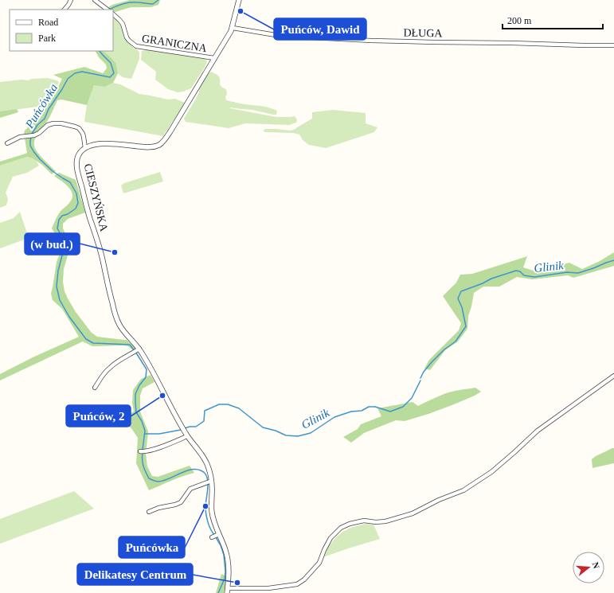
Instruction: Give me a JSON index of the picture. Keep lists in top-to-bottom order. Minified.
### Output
{"streets":{"street":["DŁUGA","GRANICZNA","CIESZYŃSKA"]},"crossings":[["DŁUGA","CIESZYŃSKA"],["GRANICZNA","CIESZYŃSKA"]],"water":["Puńcówka","Glinik"],"places":["Puńców, Dawid","(w bud.)","Puńców, 2","Puńcówka","Delikatesy Centrum"],"legend":["Road","Park"],"scale_bar":"200 m","north":"right"}
